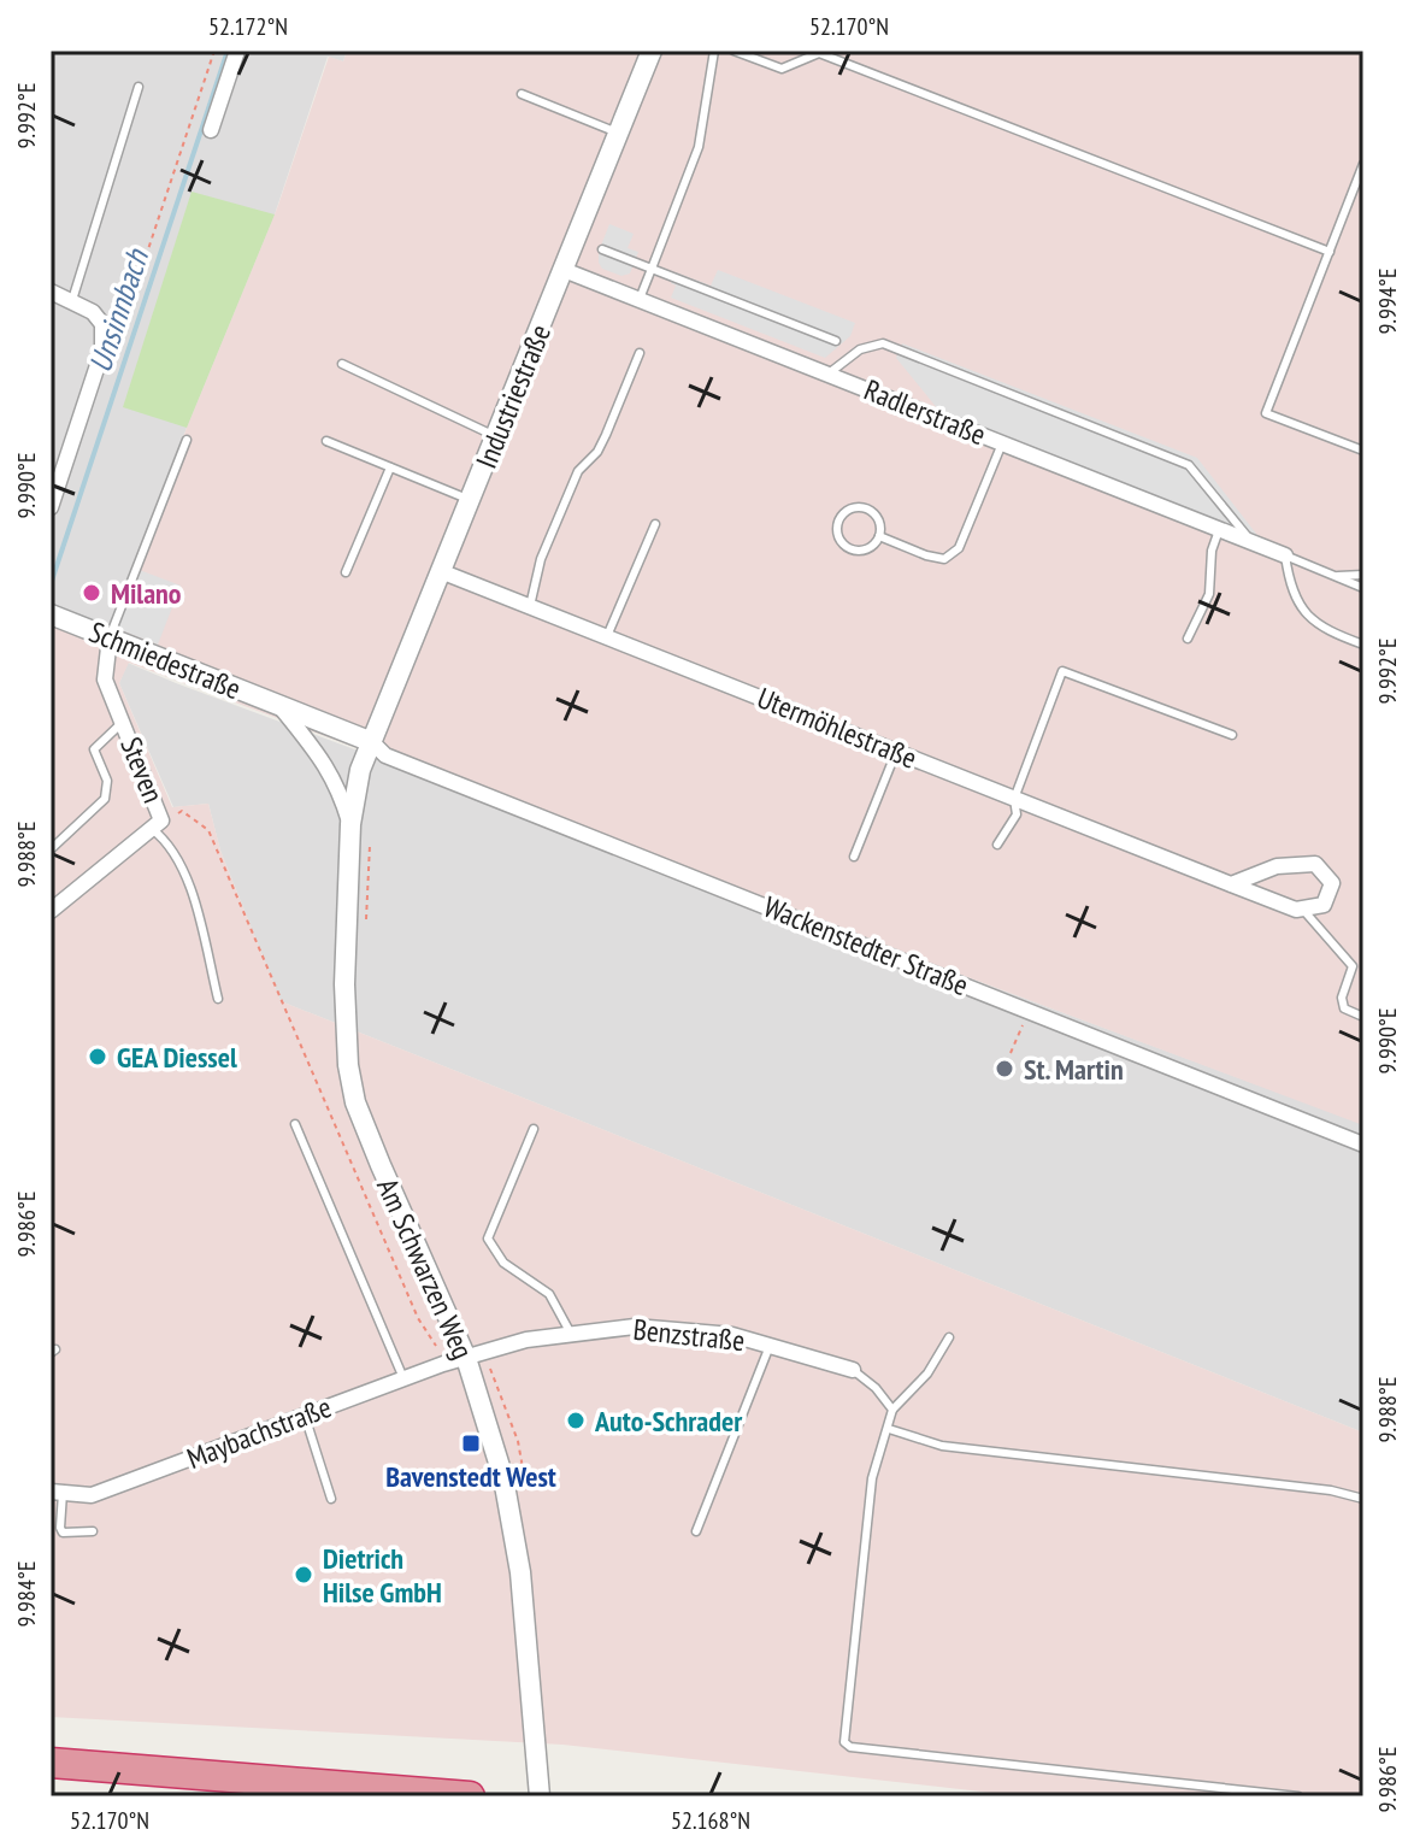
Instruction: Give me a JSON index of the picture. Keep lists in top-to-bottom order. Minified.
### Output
{"streets":{"street":["Industriestraße","Radlerstraße","Schmiedestraße","Utermöhlestraße","Steven","Wackenstedter Straße","Am Schwarzen Weg","Benzstraße","Maybachstraße"]},"crossings":[["Industriestraße","Radlerstraße"],["Industriestraße","Schmiedestraße"],["Industriestraße","Utermöhlestraße"],["Industriestraße","Wackenstedter Straße"],["Industriestraße","Am Schwarzen Weg"],["Schmiedestraße","Steven"],["Schmiedestraße","Wackenstedter Straße"],["Schmiedestraße","Am Schwarzen Weg"],["Wackenstedter Straße","Am Schwarzen Weg"],["Am Schwarzen Weg","Benzstraße"],["Am Schwarzen Weg","Maybachstraße"],["Benzstraße","Maybachstraße"]],"water":["Unsinnbach"],"places":{"other":["Milano","GEA Diessel","St. Martin","Auto-Schrader","Dietrich Hilse GmbH"],"transit":["Bavenstedt West"]},"coordinates":["52.172°N","52.170°N","9.992°E","9.994°E","9.990°E","9.988°E","9.986°E","9.984°E","52.168°N"]}
